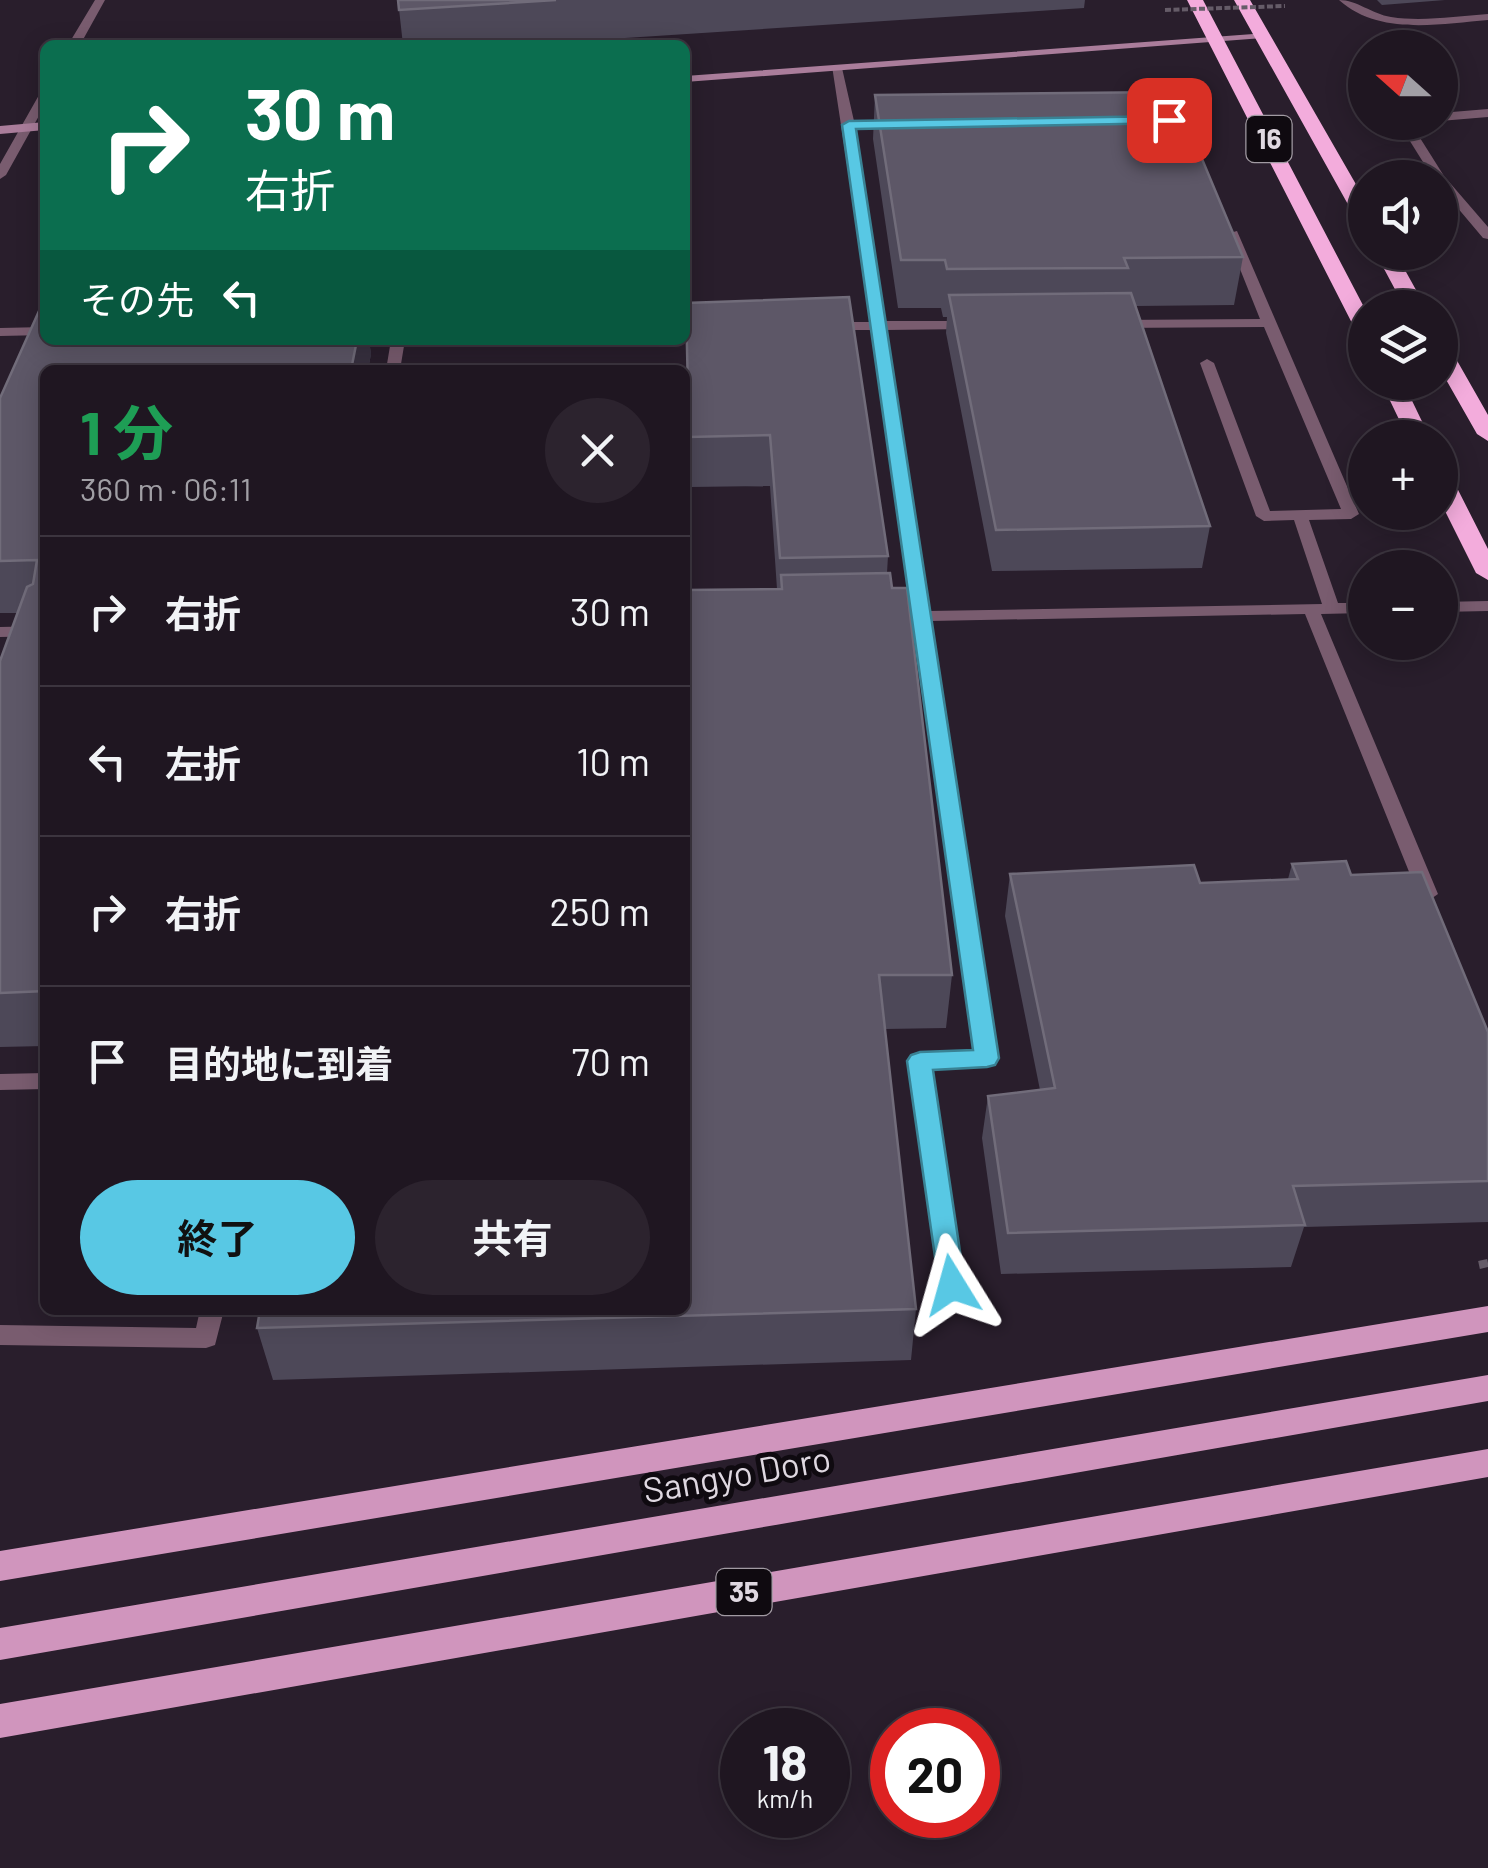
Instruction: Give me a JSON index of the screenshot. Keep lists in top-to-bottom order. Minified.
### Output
{"streets":{"highway":["16"],"main road":["Sangyo Doro","35"]},"north":"left","page":{"map_buttons":["+","−"],"turn":["30 m","右折"],"then":"その先","heading":["1 分","360 m · 06:11"],"list":[{"name":"右折","value":"30 m"},{"name":"左折","value":"10 m"},{"name":"右折","value":"250 m"},{"name":"目的地に到着","value":"70 m"}],"buttons":["終了","共有"],"speed":"18 km/h","limit":"20"}}
